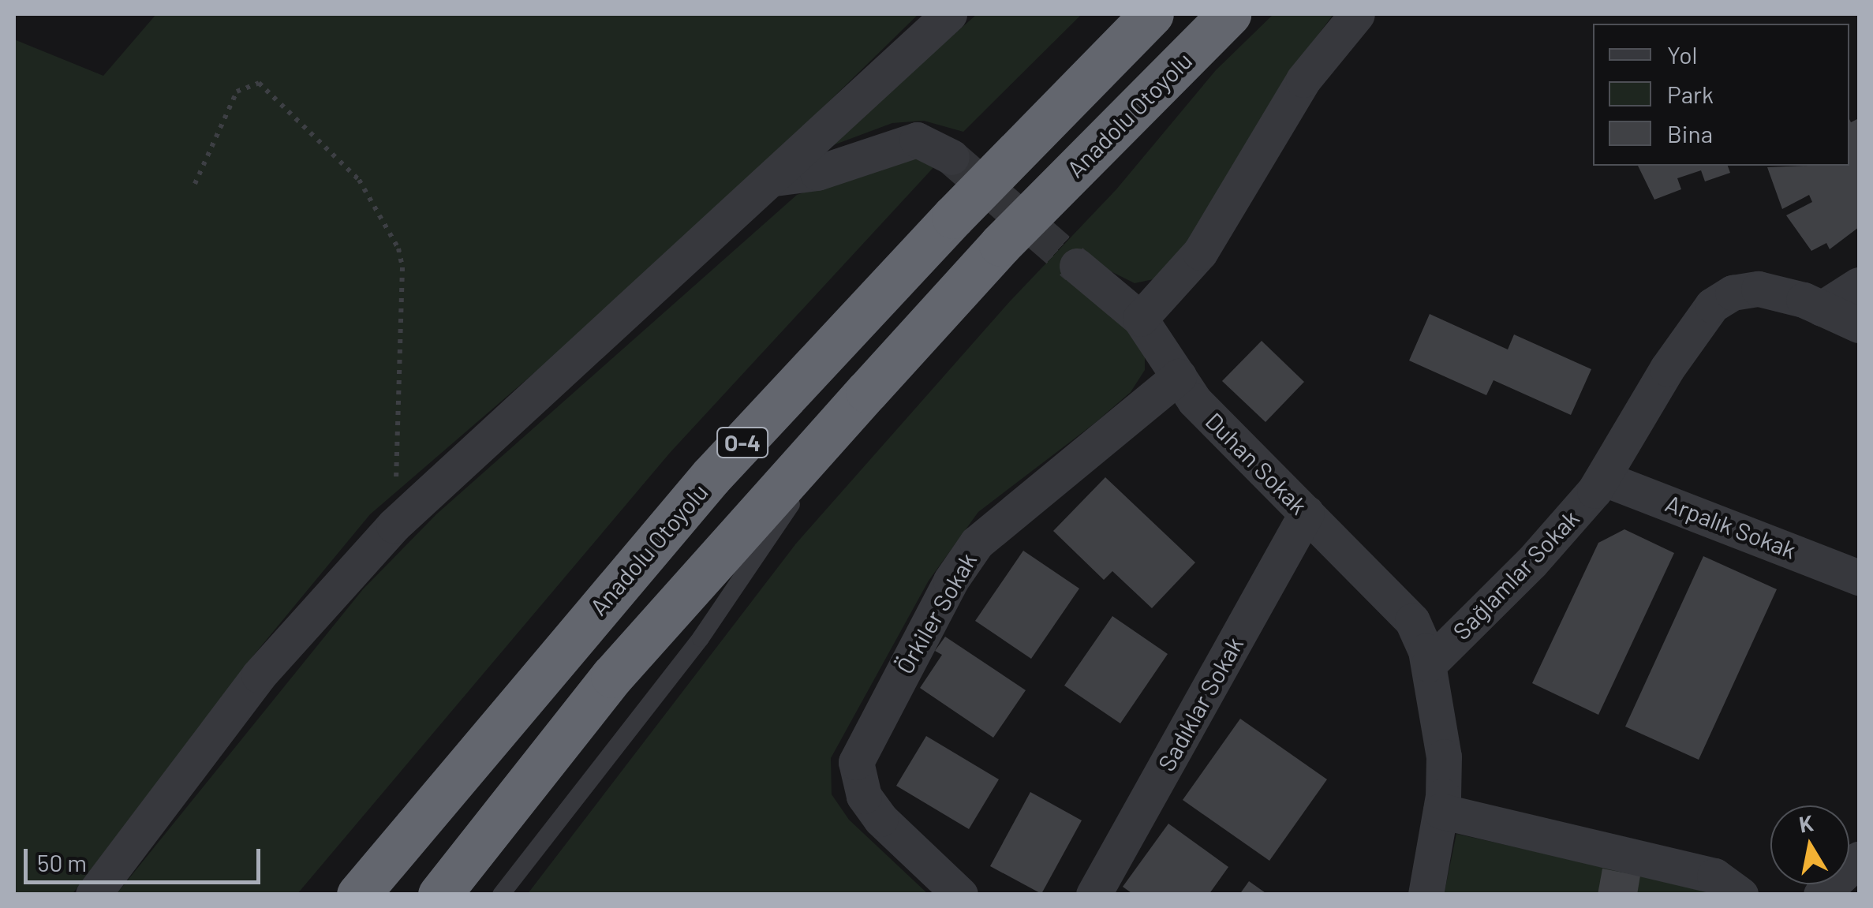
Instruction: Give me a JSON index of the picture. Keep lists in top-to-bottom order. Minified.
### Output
{"streets":{"highway":["Anadolu Otoyolu","O-4"],"street":["Duhan Sokak","Arpalık Sokak","Sağlamlar Sokak","Örkiler Sokak","Sadıklar Sokak"]},"crossings":[["Duhan Sokak","Sağlamlar Sokak"],["Duhan Sokak","Örkiler Sokak"],["Duhan Sokak","Sadıklar Sokak"],["Arpalık Sokak","Sağlamlar Sokak"]],"legend":["Yol","Park","Bina"],"scale_bar":"50 m","north":"top"}
